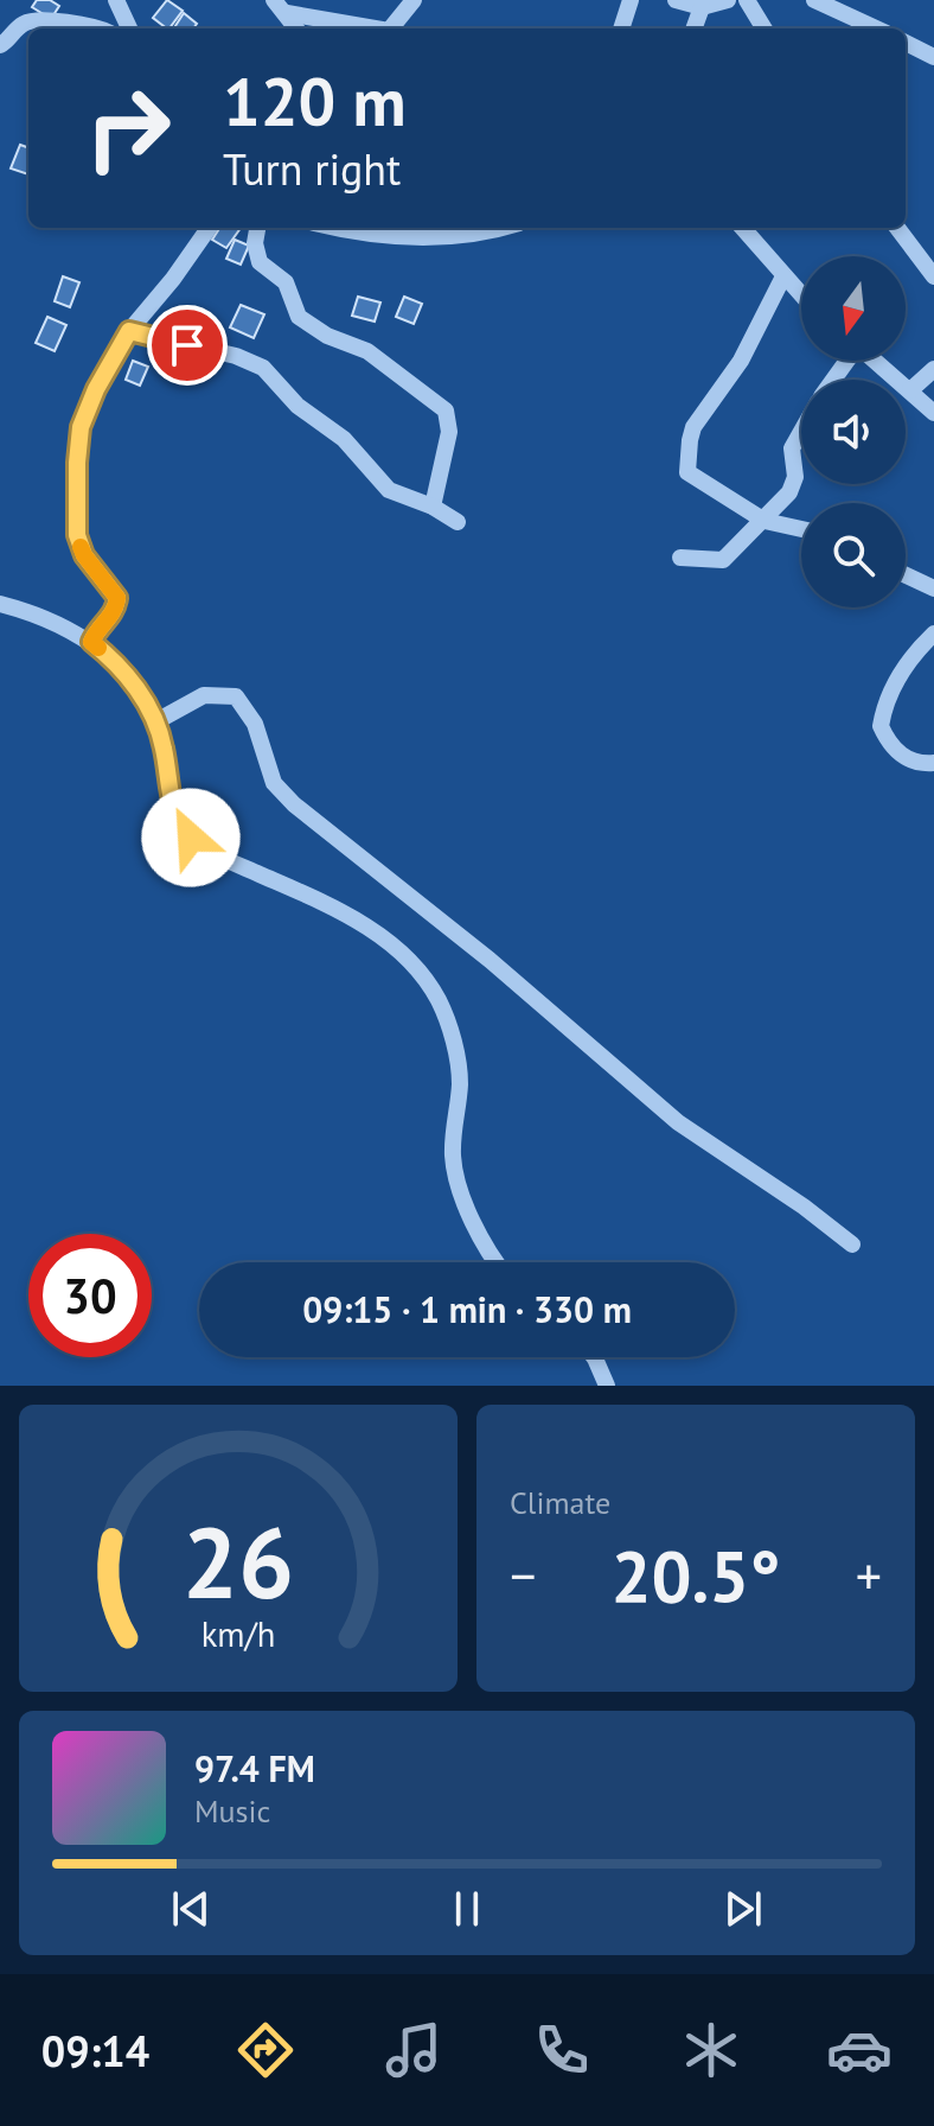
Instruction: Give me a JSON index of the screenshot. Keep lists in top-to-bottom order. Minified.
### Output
{"north":"bottom","page":{"turn":["120 m","Turn right"],"limit":"30","trip":"09:15 · 1 min · 330 m","tile":"Climate","heat":["−","20.5°","+"],"song":["97.4 FM","Music"],"tabs":"09:14","gauge":["26","km/h"]}}
